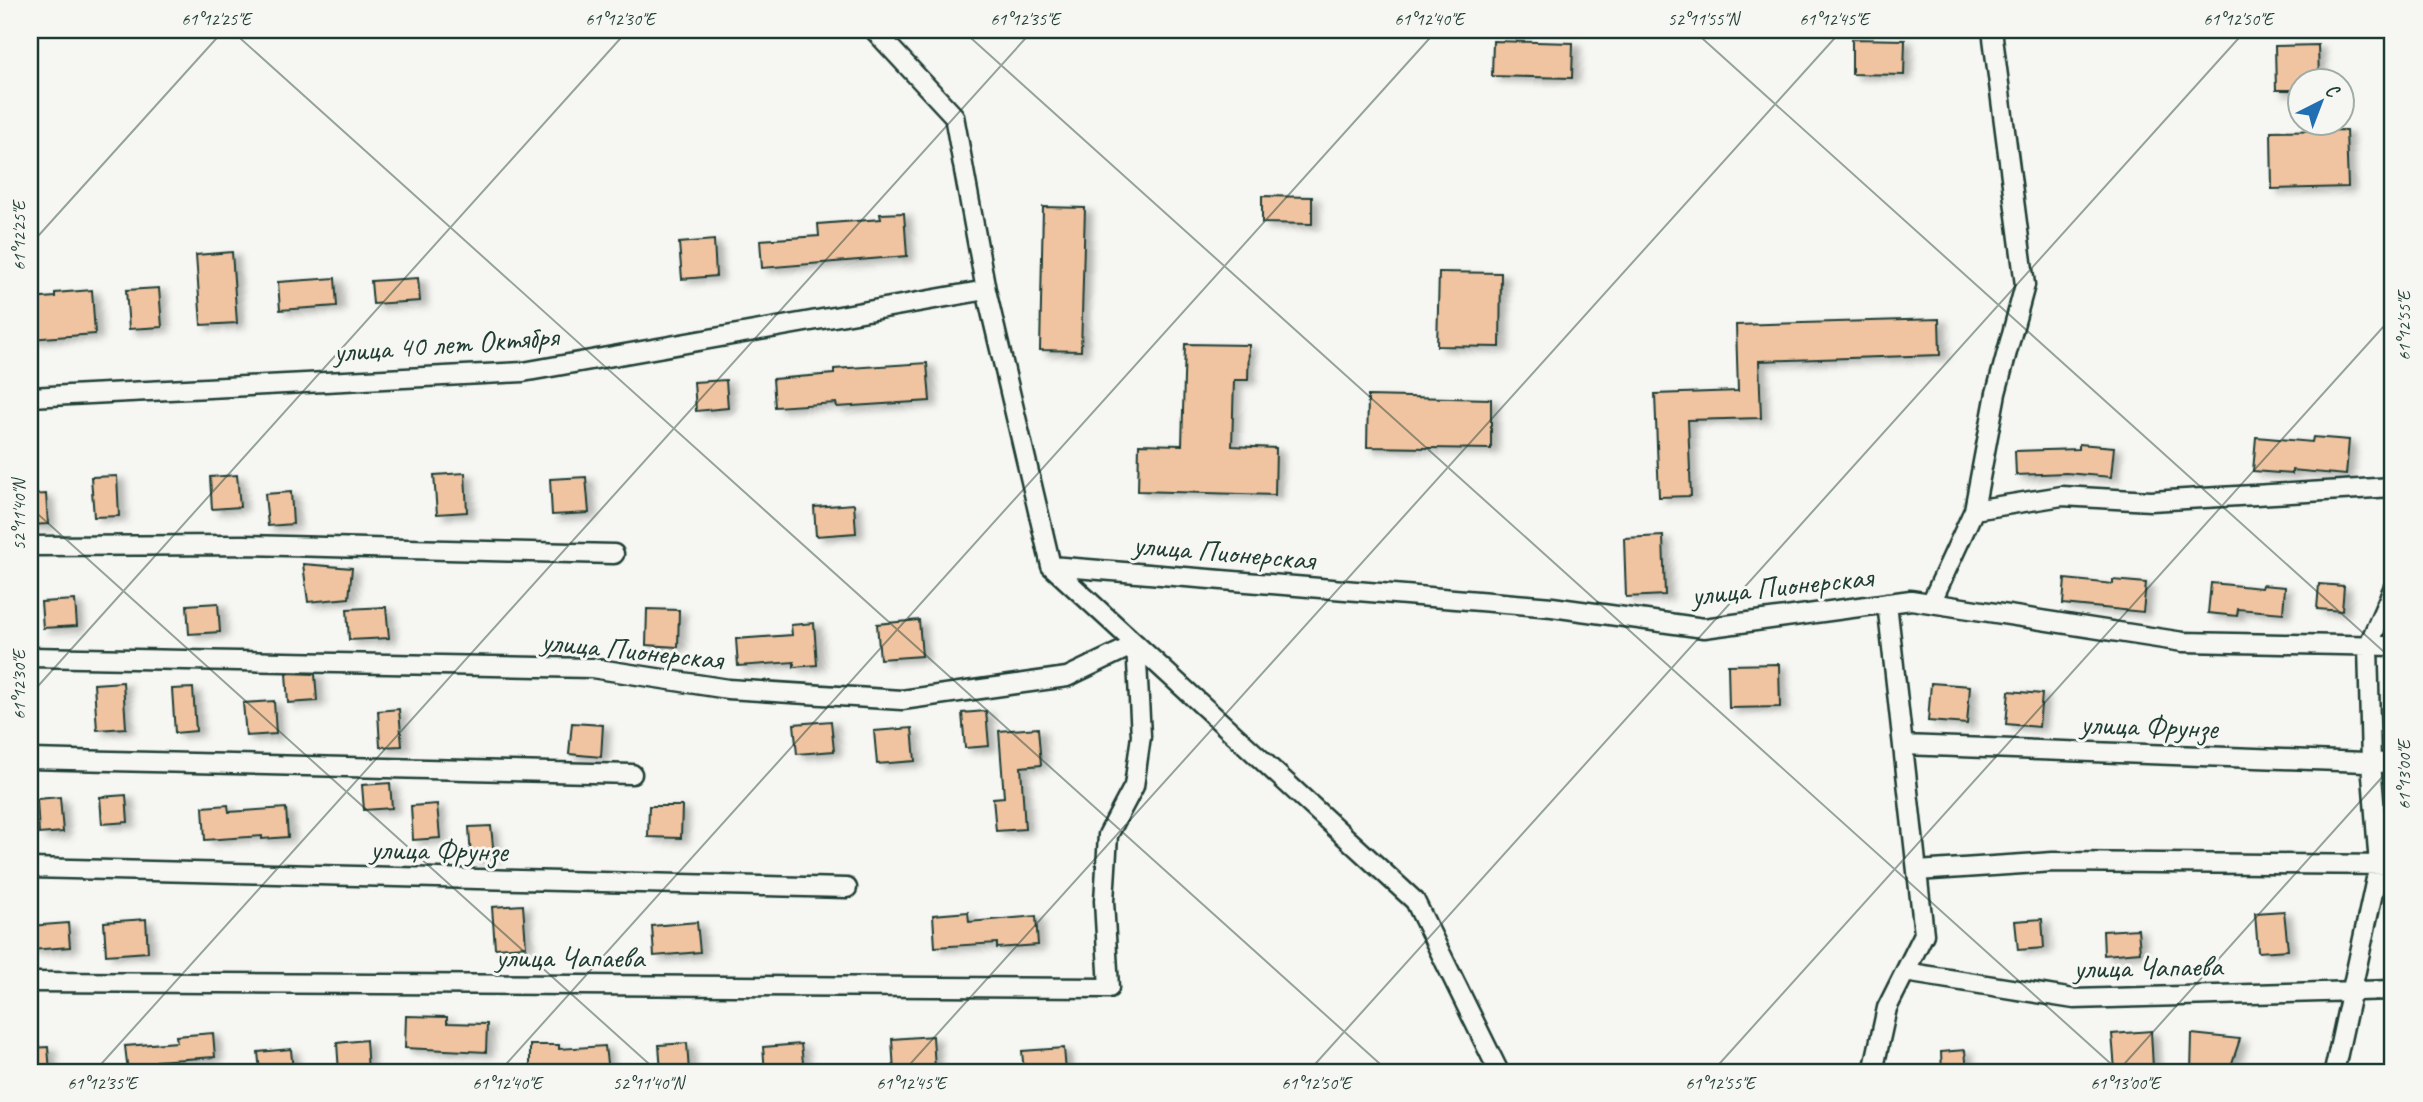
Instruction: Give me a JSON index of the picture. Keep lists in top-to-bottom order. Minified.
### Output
{"streets":{"street":["улица 40 лет Октября","улица Пионерская","улица Фрунзе","улица Чапаева"]},"crossings":[["улица Пионерская","улица Чапаева"]],"north":"top right","coordinates":["61°12'25\"E","61°12'30\"E","61°12'35\"E","61°12'40\"E","52°11'55\"N","61°12'45\"E","61°12'50\"E","61°12'55\"E","52°11'40\"N","61°13'00\"E"]}
